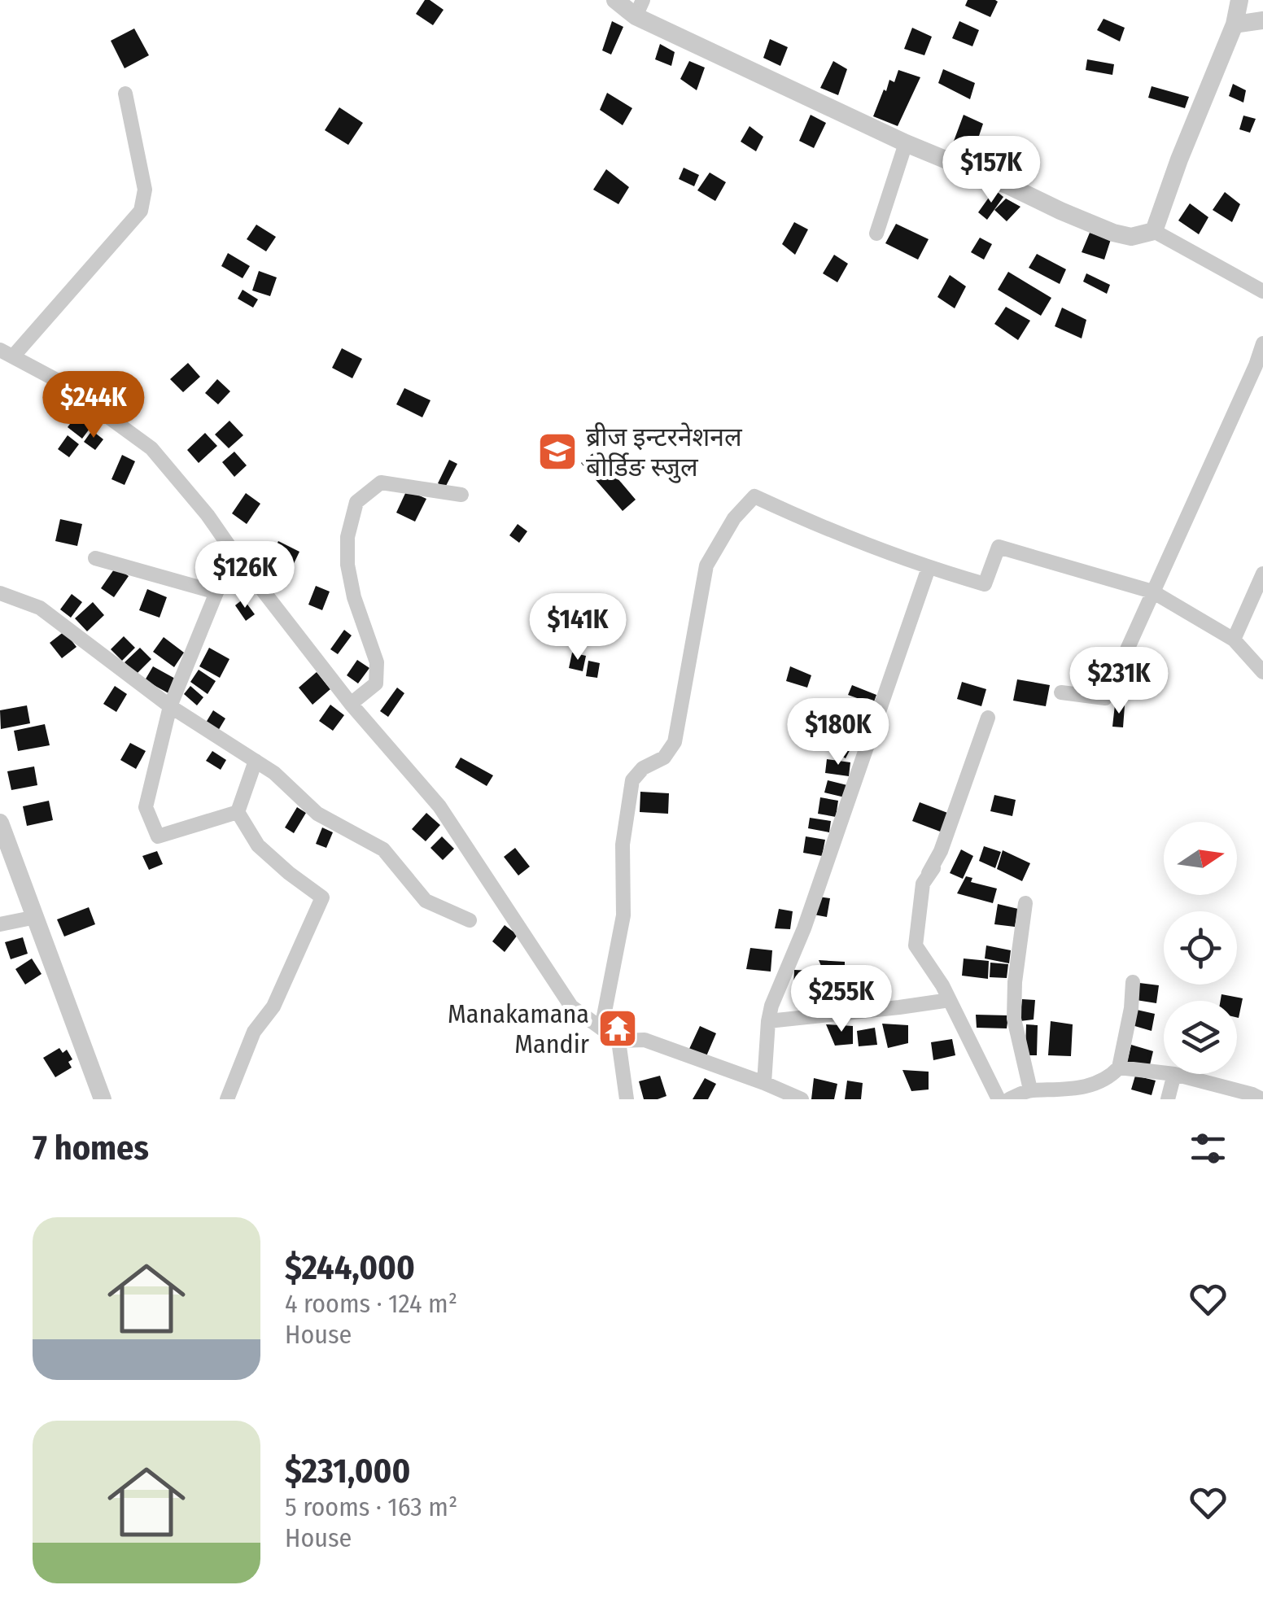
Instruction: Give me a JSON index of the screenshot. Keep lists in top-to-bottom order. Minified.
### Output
{"places":{"school or university":["ब्रीज इन्टरनेशनल बोर्डिङ स्जुल"],"temple":["Manakamana Mandir"]},"north":"right","page":{"price":["$157K","$244K","$126K","$141K","$231K","$180K","$255K"],"heading":"7 homes","list":[{"name":"$244,000","note":"4 rooms · 124 m² · House"},{"name":"$231,000","note":"5 rooms · 163 m² · House"}]}}
